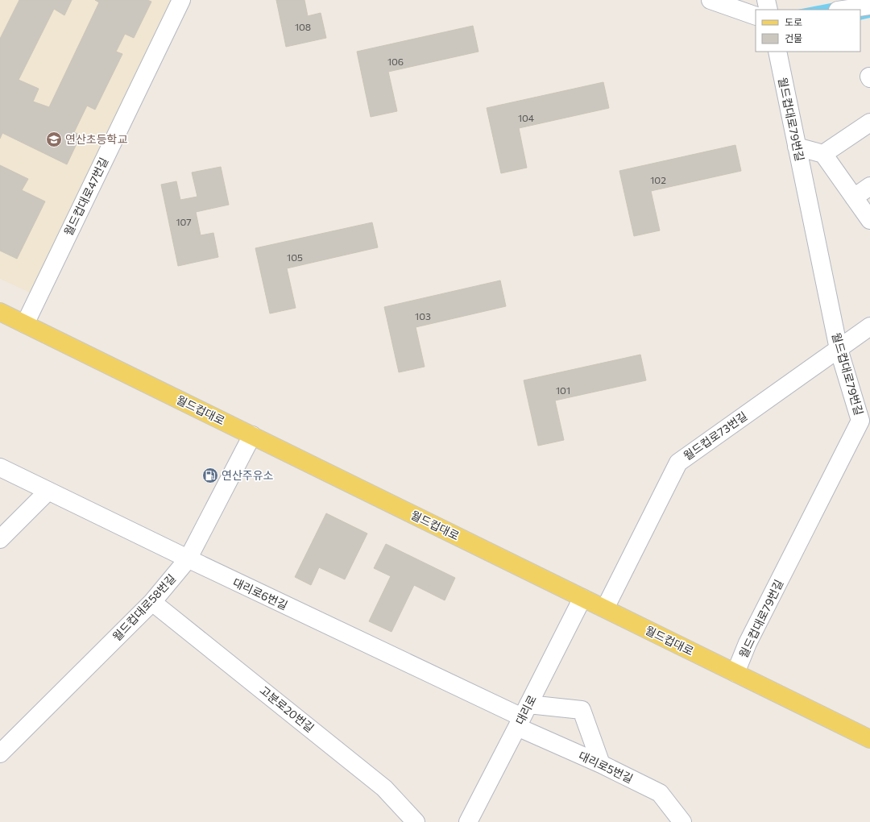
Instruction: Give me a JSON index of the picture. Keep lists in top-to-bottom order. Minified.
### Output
{"streets":{"main road":["월드컵대로"],"street":["월드컵대로79번길","월드컵대로47번길","월드컵로73번길","대리로6번길","월드컵대로58번길","고분로20번길","대리로","대리로5번길"]},"crossings":[["월드컵대로79번길","월드컵대로"],["월드컵대로79번길","월드컵로73번길"],["월드컵대로47번길","월드컵대로"],["월드컵대로","월드컵로73번길"],["월드컵대로","월드컵대로58번길"],["월드컵대로","대리로"],["대리로6번길","월드컵대로58번길"],["대리로6번길","대리로"],["대리로6번길","대리로5번길"],["월드컵대로58번길","고분로20번길"],["대리로","대리로5번길"]],"places":{"school or university":["연산초등학교"],"fuel station":["연산주유소"]},"house_numbers":["108","106","104","102","107","105","103","101"],"legend":["도로","건물"]}
